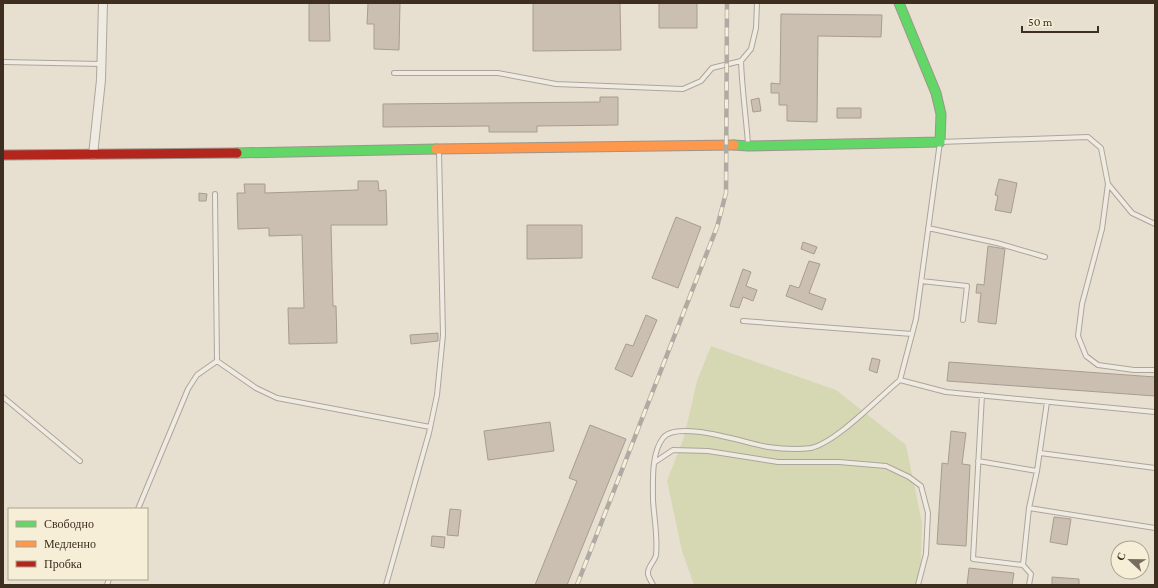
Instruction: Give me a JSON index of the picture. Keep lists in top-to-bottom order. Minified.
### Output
{"legend":["Свободно","Медленно","Пробка"],"scale_bar":"50 m","north":"left"}
